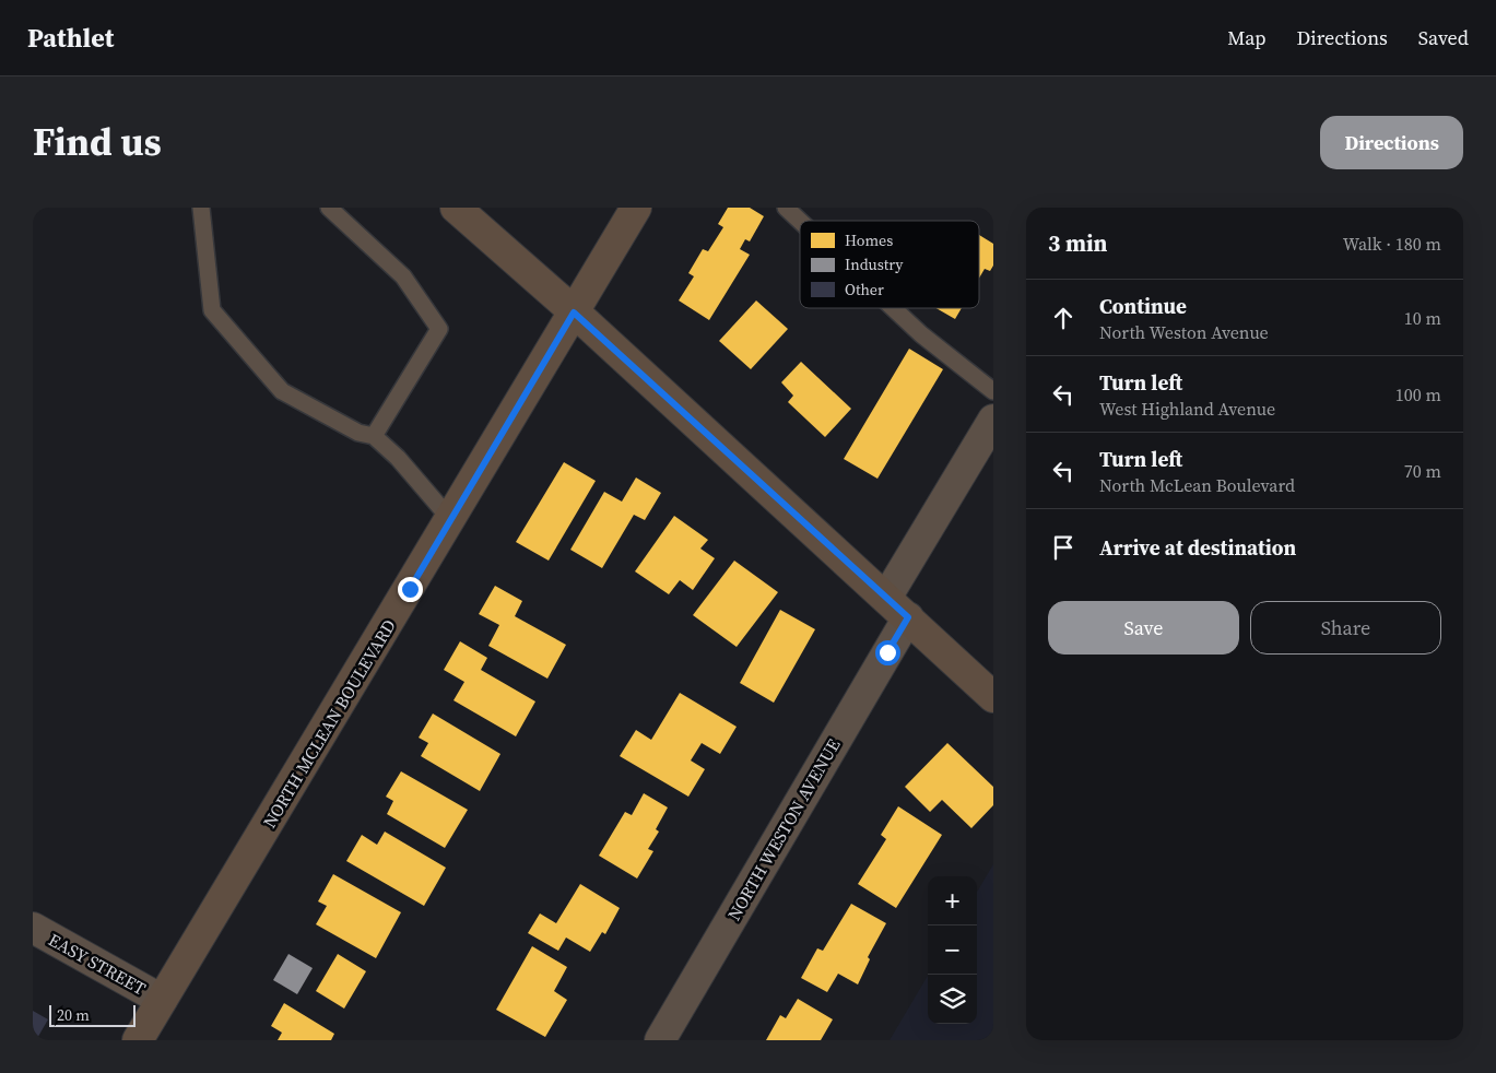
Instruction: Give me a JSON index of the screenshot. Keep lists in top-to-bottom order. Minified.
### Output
{"streets":{"main road":["NORTH MCLEAN BOULEVARD"],"street":["NORTH WESTON AVENUE","EASY STREET"]},"crossings":[["NORTH MCLEAN BOULEVARD","EASY STREET"]],"legend":["Homes","Industry","Other"],"scale_bar":"20 m","page":{"header":"Pathlet","nav":["Map","Directions","Saved"],"title":"Find us","buttons":["Directions",["Save","Share"]],"heading":["3 min","Walk · 180 m"],"list":[["Continue","North Weston Avenue","10 m"],["Turn left","West Highland Avenue","100 m"],["Turn left","North McLean Boulevard","70 m"],"Arrive at destination"],"map_buttons":["+","−"],"scale":"20 m"}}
